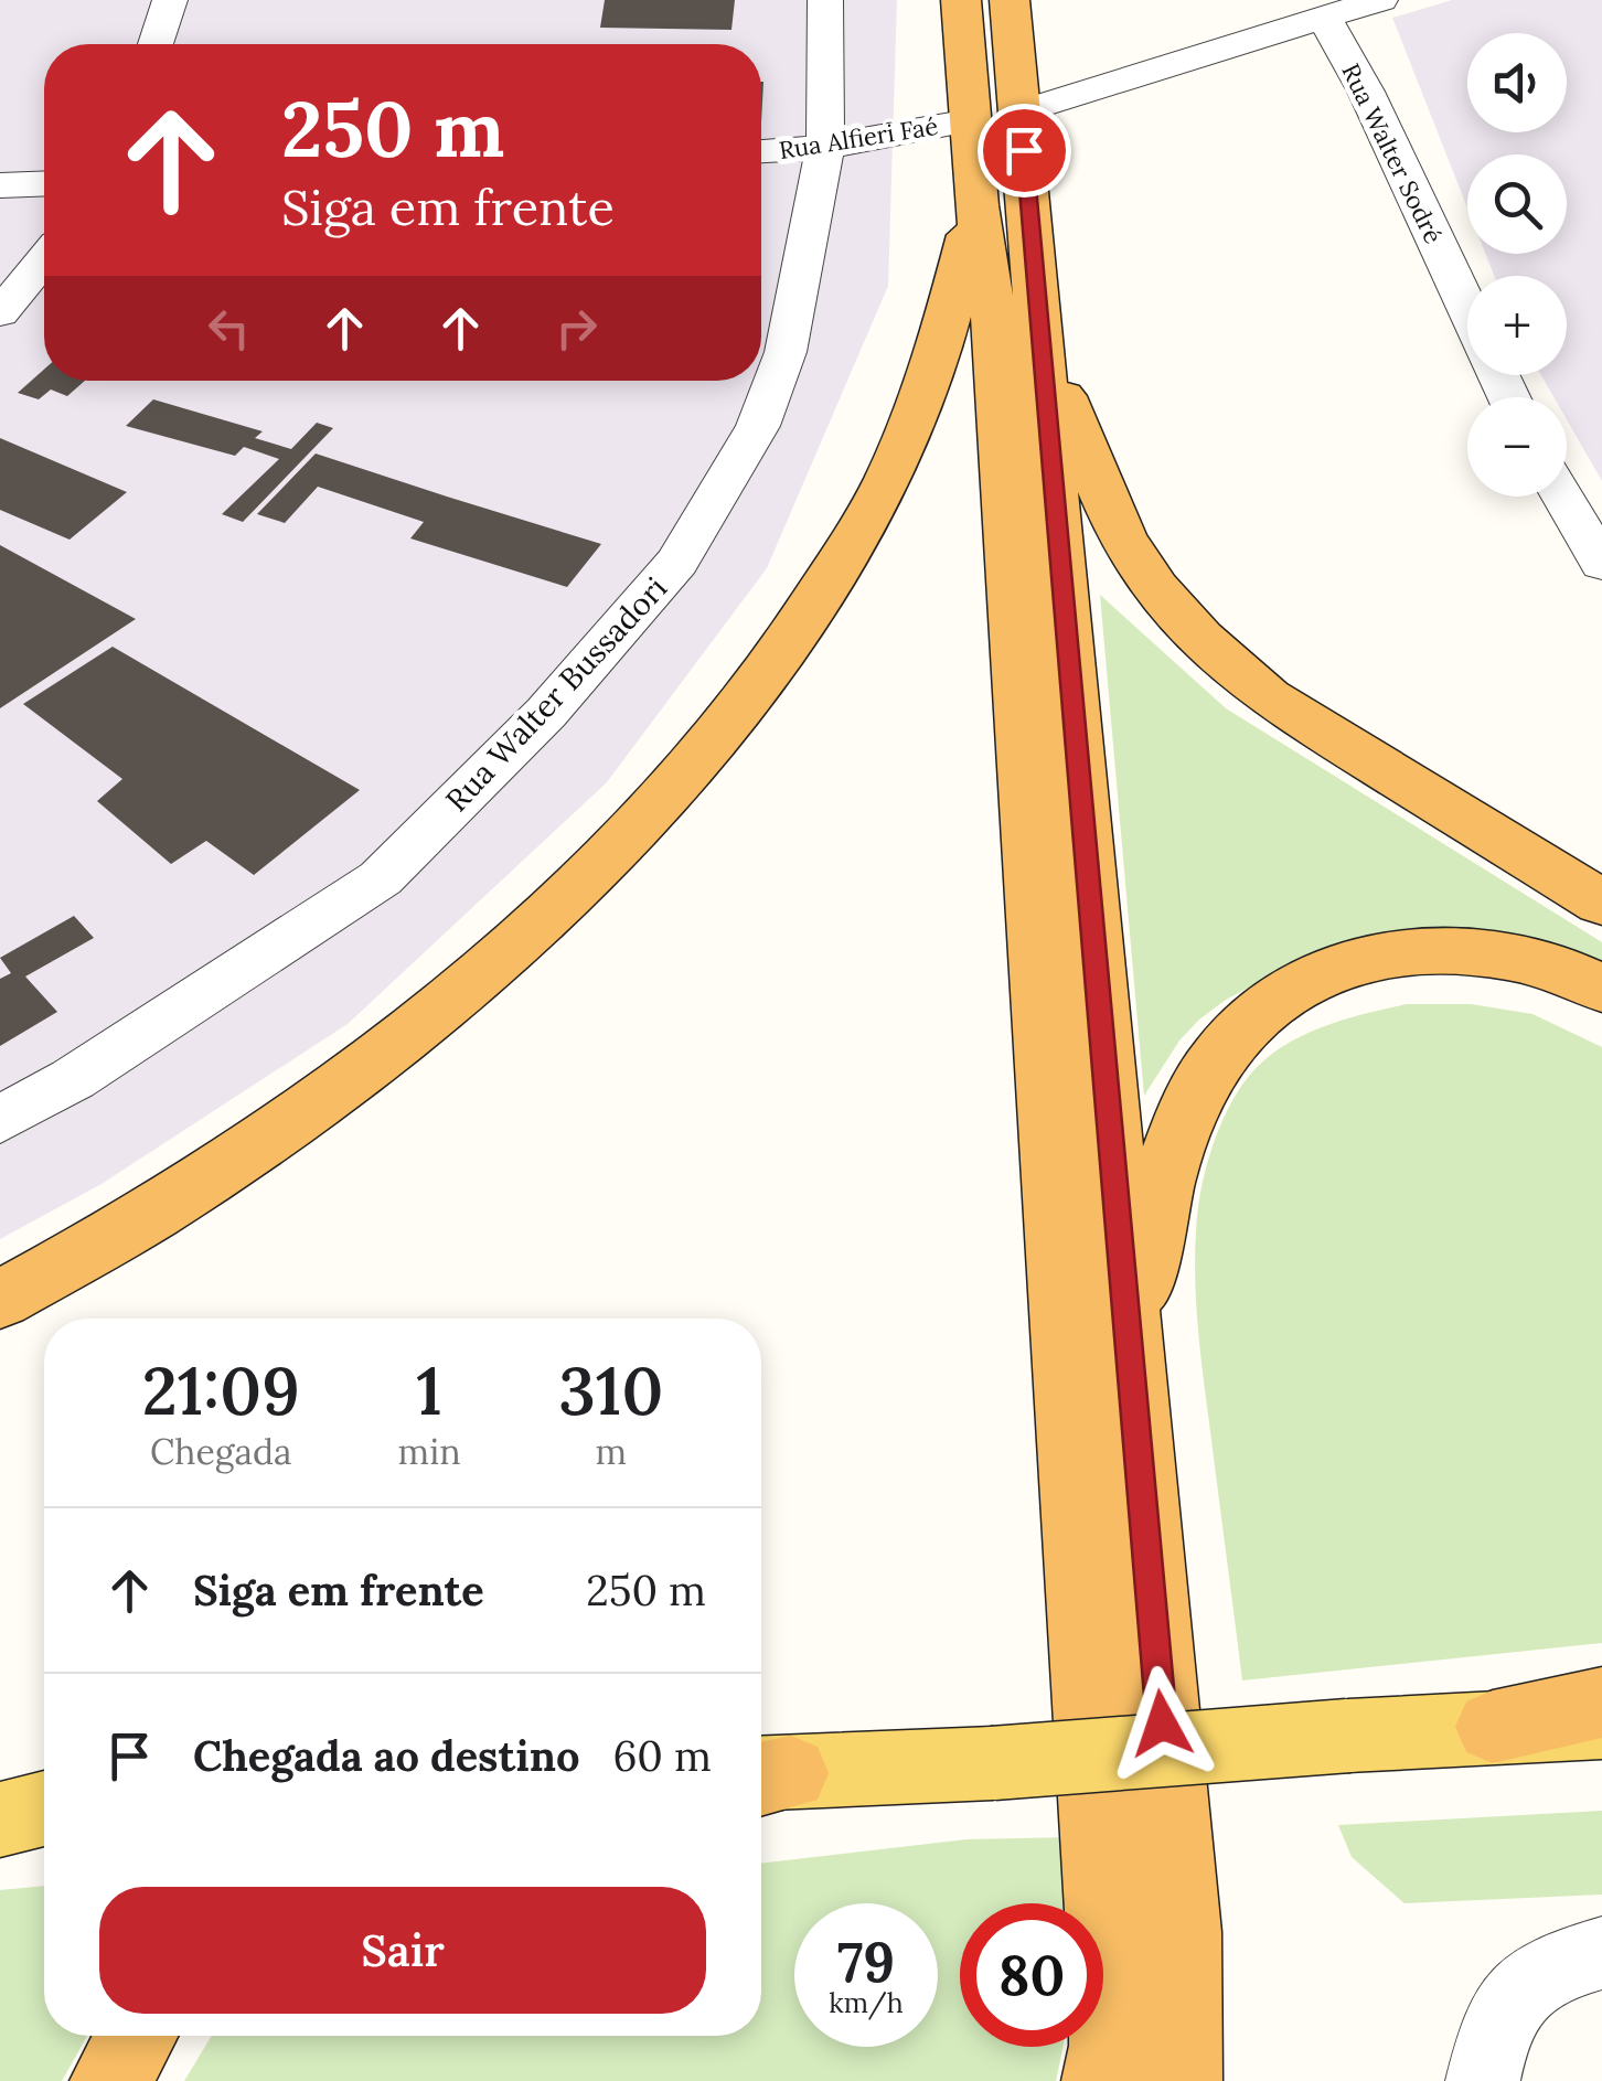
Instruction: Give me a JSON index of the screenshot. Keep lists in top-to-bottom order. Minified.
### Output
{"streets":{"street":["Rua Alfieri Faé","Rua Walter Sodré","Rua Walter Bussadori"]},"crossings":[["Rua Alfieri Faé","Rua Walter Bussadori"]],"page":{"map_buttons":["+","−"],"turn":["250 m","Siga em frente"],"eta":["21:09","Chegada","1","min","310","m"],"list":[{"name":"Siga em frente","value":"250 m"},{"name":"Chegada ao destino","value":"60 m"}],"buttons":"Sair","speed":"79 km/h","limit":"80"}}
